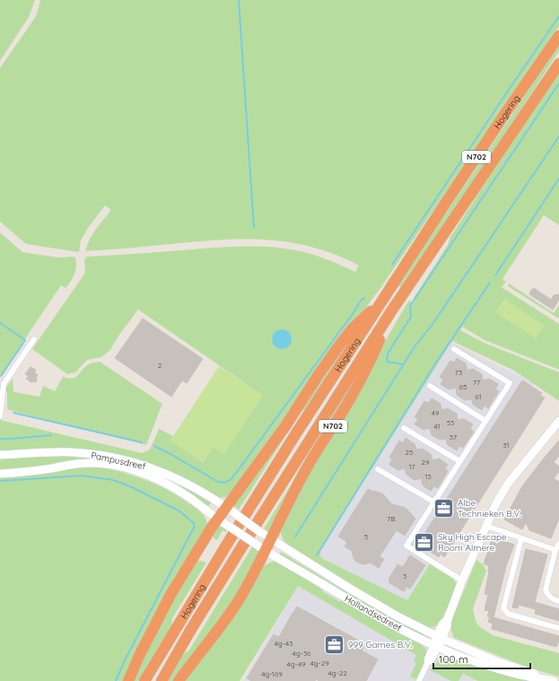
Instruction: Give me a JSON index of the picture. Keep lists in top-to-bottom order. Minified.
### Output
{"streets":{"highway":["Hogering","N702"],"main road":["Pampusdreef","Hollandsedreef"]},"crossings":[["Hogering","N702"],["N702","Pampusdreef"],["N702","Hollandsedreef"],["Pampusdreef","Hollandsedreef"]],"places":{"office":["Albe Technieken B.V.","Sky High Escape Room Almere","999 Games B.V."]},"house_numbers":["2","73","77","65","61","49","53","41","37","31","25","29","17","13","7B","5","3","4g-43","4g-36","4g-29","4g-49","4g-22","4g-169"],"scale_bar":"100 m"}
